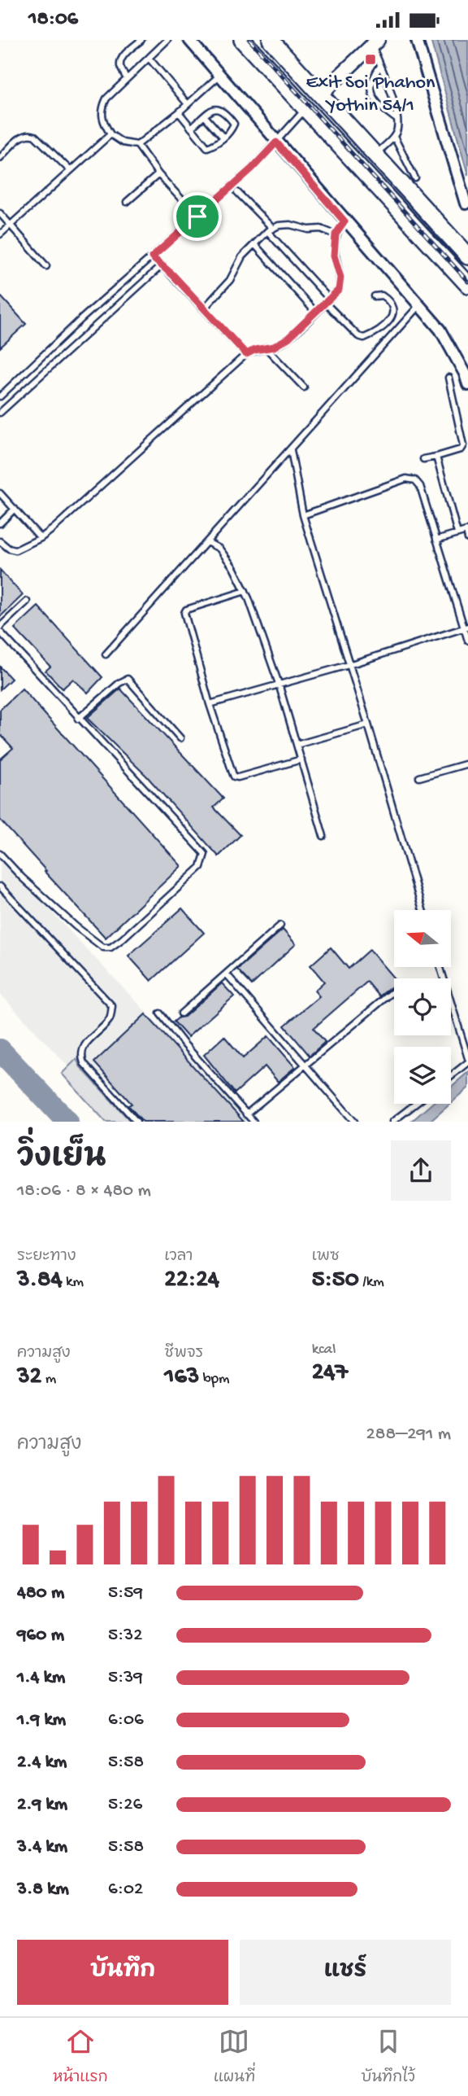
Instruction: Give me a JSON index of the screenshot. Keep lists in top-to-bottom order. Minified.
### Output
{"places":{"transit":["Exit Soi Phahon Yothin 54/1"]},"north":"left","page":{"status":"18:06","heading":["วิ่งเย็น","18:06 · 8 × 480 m"],"stats":[["ระยะทาง","3.84 km"],["เวลา","22:24"],["เพซ","5:50 /km"],["ความสูง","32 m"],["ชีพจร","163 bpm"],["kcal","247"]],"chart":["ความสูง","288–291 m"],"list":[{"name":"480 m","note":"5:59"},{"name":"960 m","note":"5:32"},{"name":"1.4 km","note":"5:39"},{"name":"1.9 km","note":"6:06"},{"name":"2.4 km","note":"5:58"},{"name":"2.9 km","note":"5:26"},{"name":"3.4 km","note":"5:58"},{"name":"3.8 km","note":"6:02"}],"buttons":["บันทึก","แชร์"],"tabs":["หน้าแรก","แผนที่","บันทึกไว้"]}}
